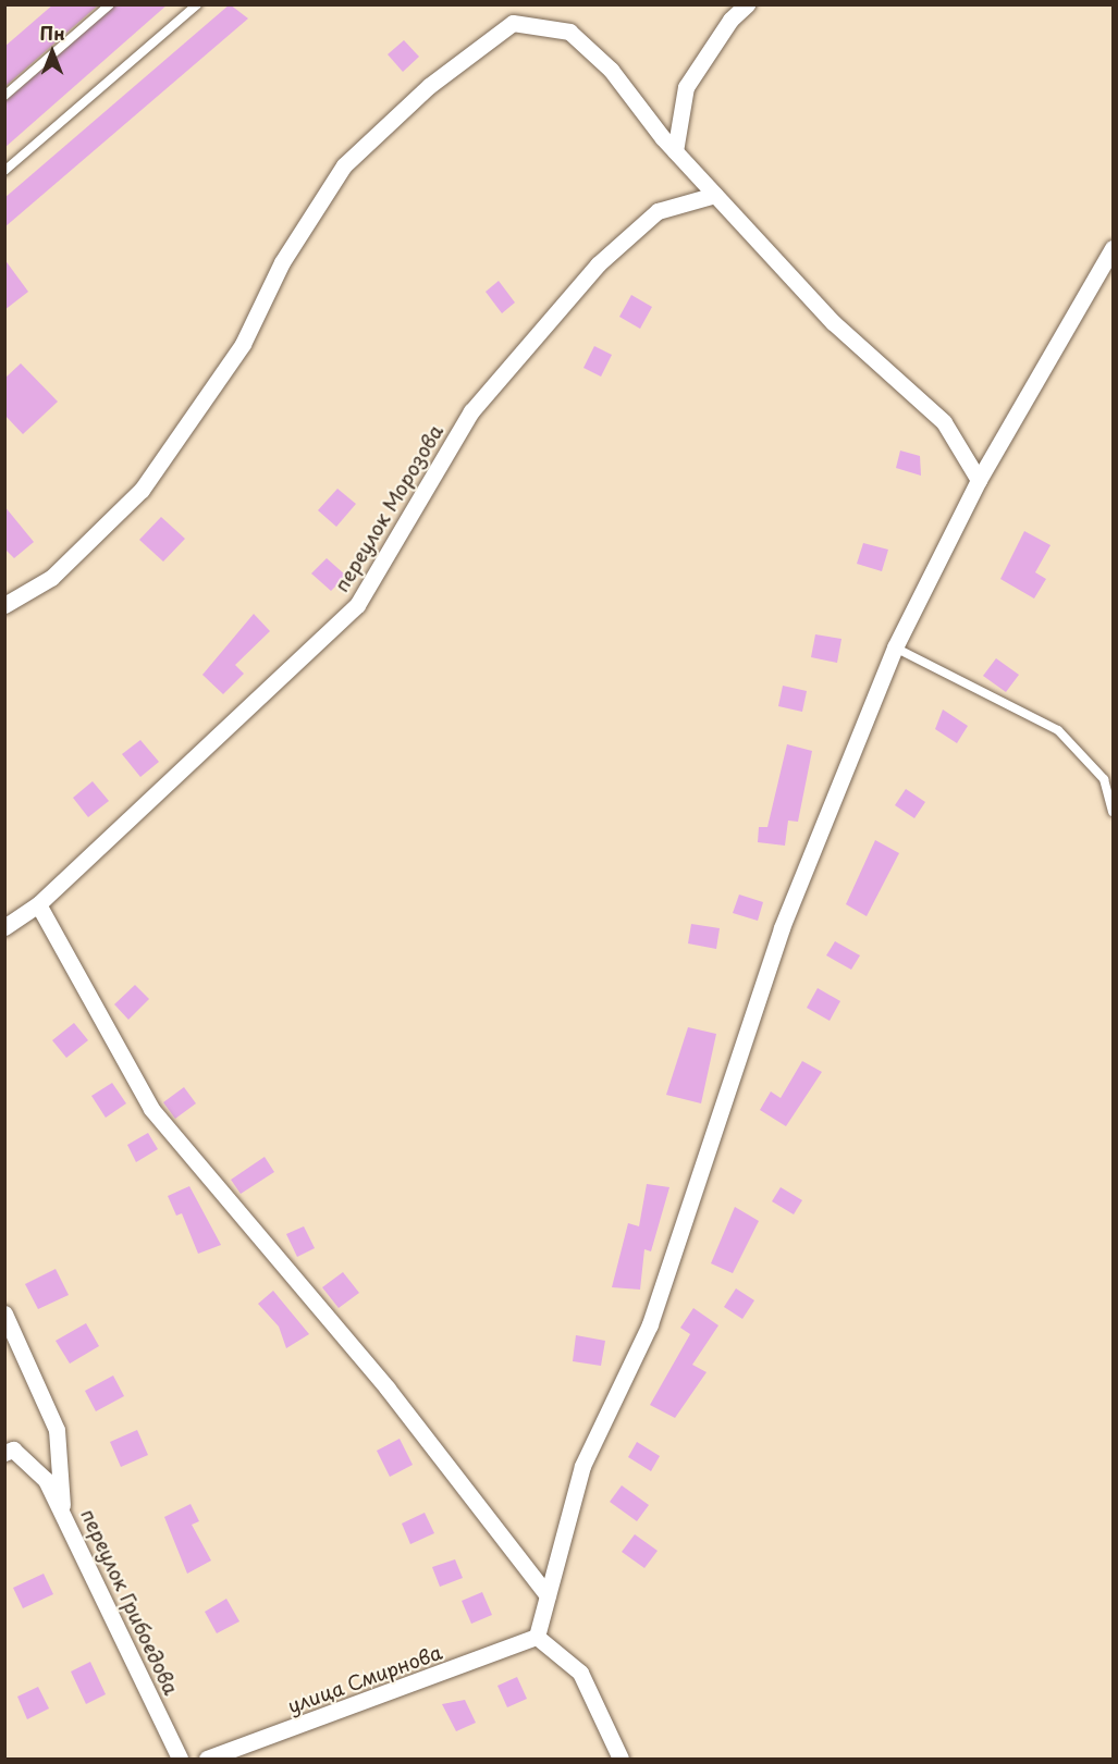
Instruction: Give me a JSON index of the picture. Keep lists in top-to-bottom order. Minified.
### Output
{"streets":{"street":["переулок Морозова","переулок Грибоедова","улица Смирнова"]},"north":"top"}
